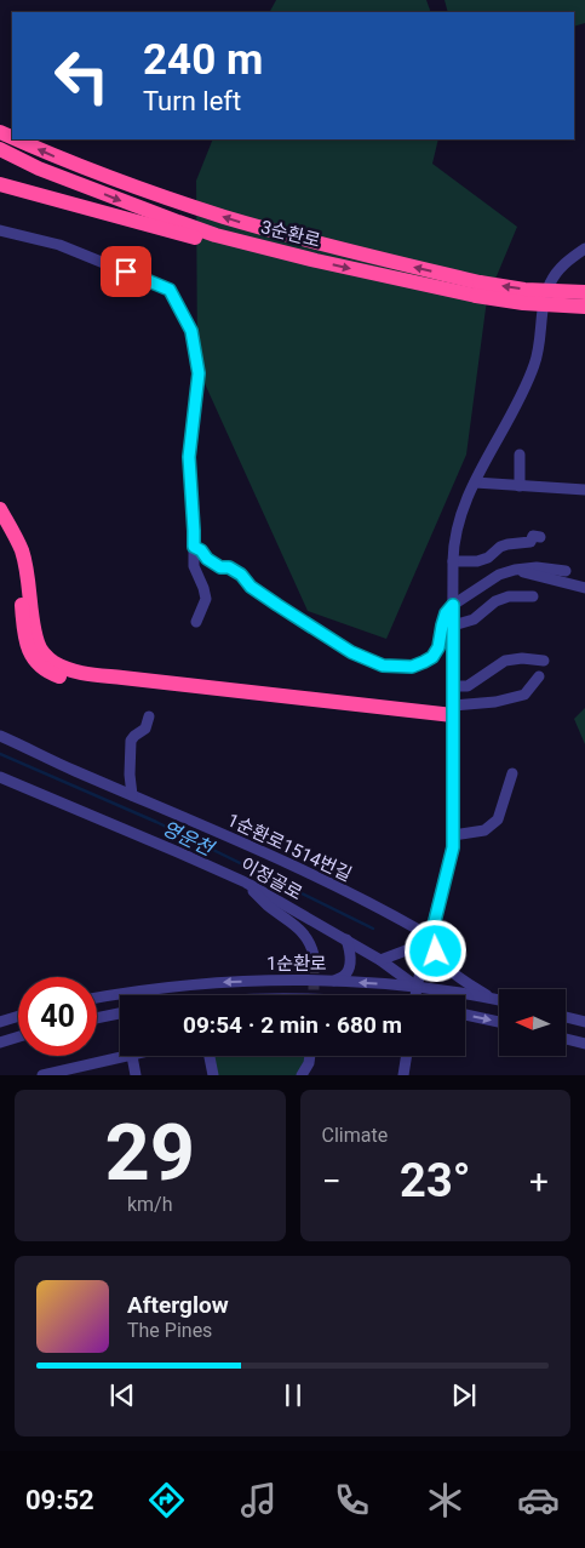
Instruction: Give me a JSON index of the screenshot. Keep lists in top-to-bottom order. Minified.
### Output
{"streets":{"highway":["3순환로"],"street":["1순환로1514번길","이정골로","1순환로"]},"crossings":[["이정골로","1순환로"]],"one_way":["1순환로"],"water":["영운천"],"north":"left","page":{"turn":["240 m","Turn left"],"limit":"40","trip":"09:54 · 2 min · 680 m","tile":[["29","km/h"],"Climate"],"heat":["−","23°","+"],"song":["Afterglow","The Pines"],"tabs":"09:52"}}
